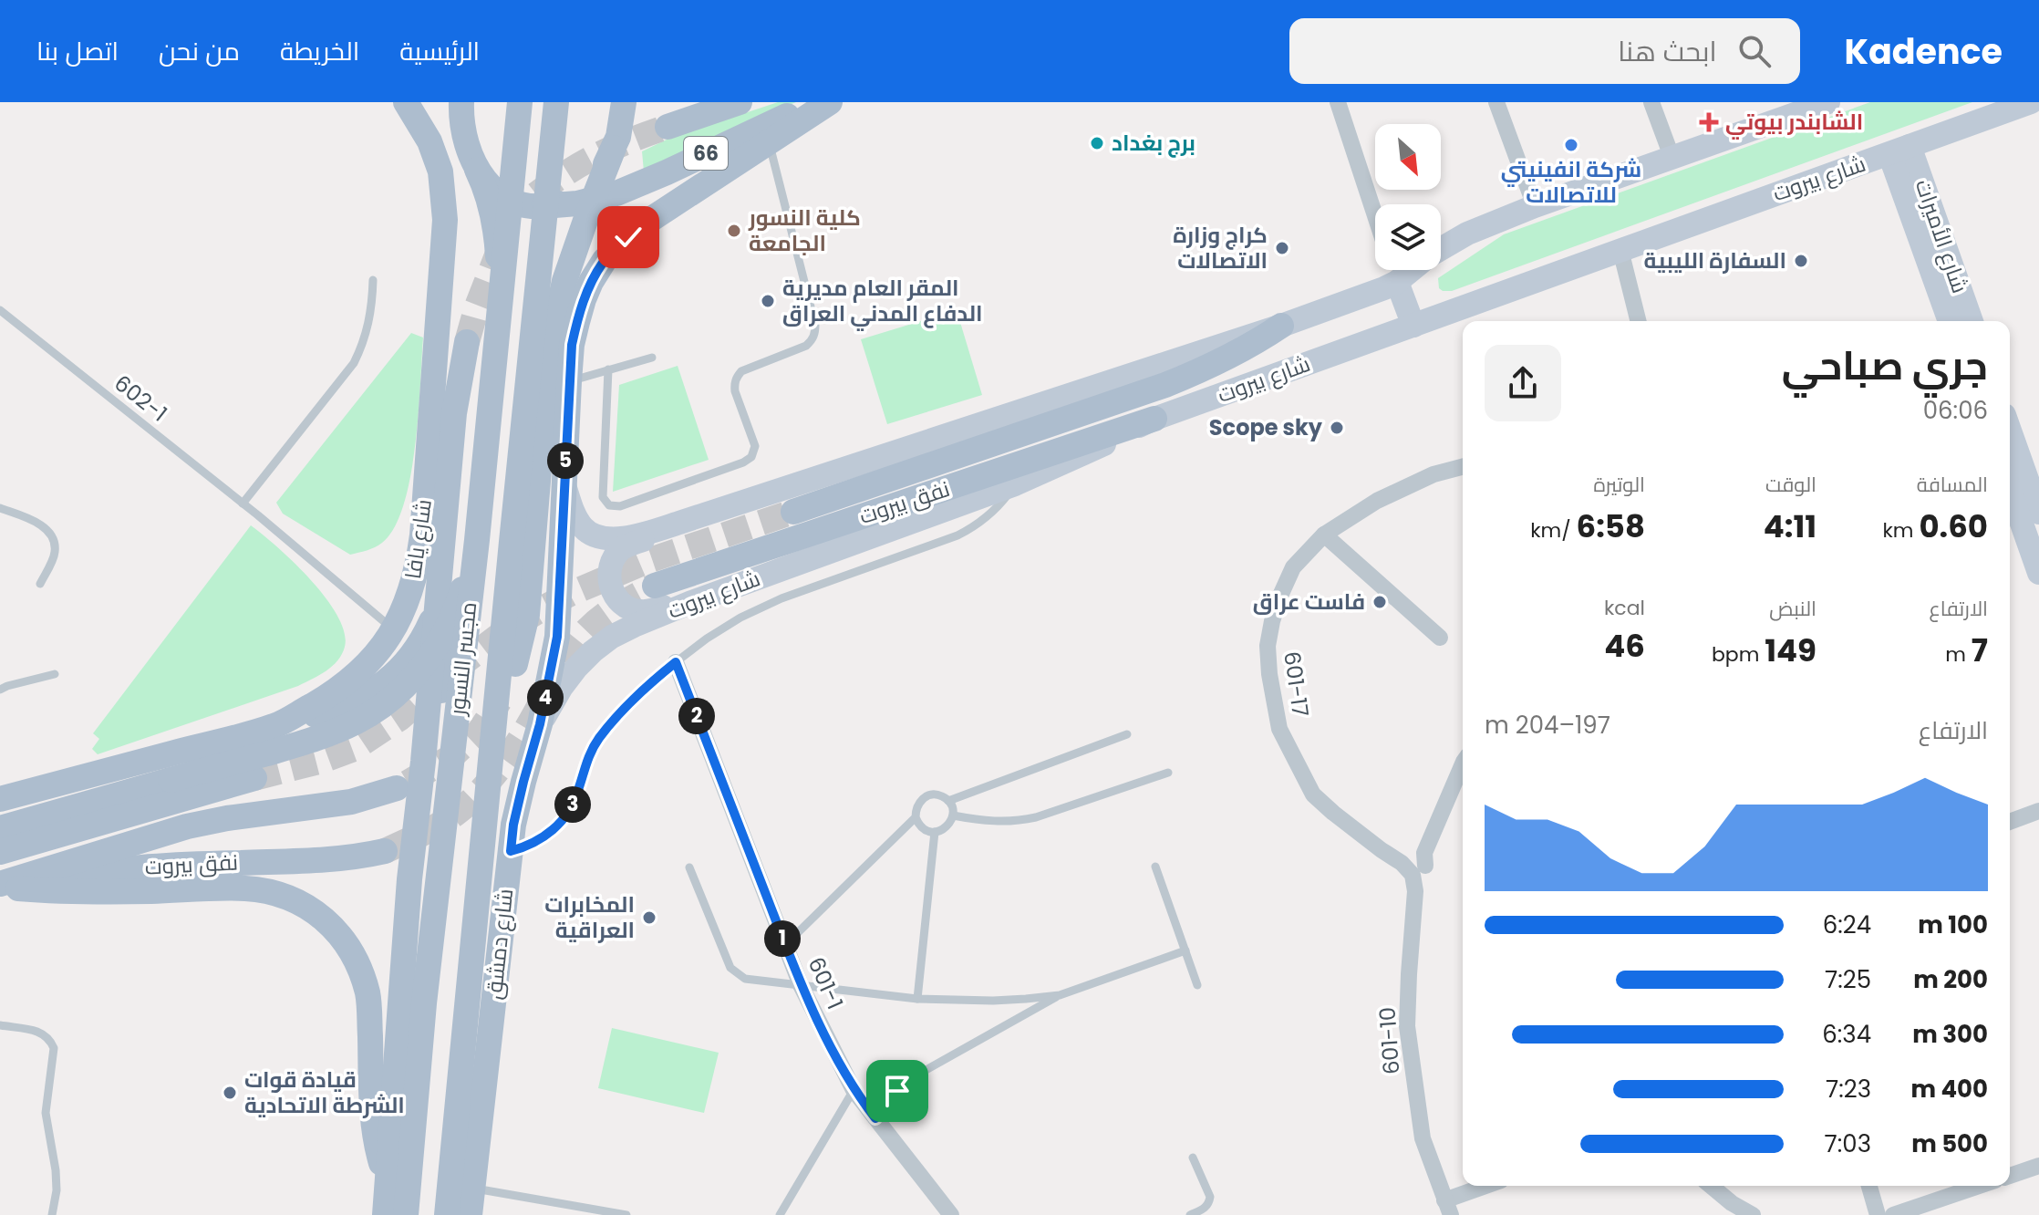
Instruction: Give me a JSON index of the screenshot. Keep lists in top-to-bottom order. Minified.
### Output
{"streets":{"main road":["66","شارع بيروت","شارع الأميرات","نفق بيروت","شارع يافا","مجسر النسور","شارع دمشق"],"street":["601-17","601-1","601-10"],"lane":["602-1"]},"crossings":[["شارع بيروت","شارع الأميرات"],["شارع بيروت","نفق بيروت"],["شارع بيروت","شارع دمشق"],["602-1","شارع يافا"],["601-17","601-10"]],"places":{"health":["الشابندر بيوتي"],"other":["برج بغداد","شركة انفينيتي للاتصالات","كلية النسور الجامعة","كراج وزارة الاتصالات","السفارة الليبية","المقر العام مديرية الدفاع المدني العراق","Scope sky","فاست عراق","المخابرات العراقية","قيادة قوات الشرطة الاتحادية"]},"north":"bottom right","page":{"header":"Kadence","search":"ابحث هنا","nav":["الرئيسية","الخريطة","من نحن","اتصل بنا"],"heading":["جري صباحي","06:06"],"pins":["5","4","2","3","1"],"stats":[["المسافة","0.60 km"],["الوقت","4:11"],["الوتيرة","6:58 /km"],["الارتفاع","7 m"],["النبض","149 bpm"],["kcal","46"]],"chart":["الارتفاع","197–204 m"],"list":[{"name":"100 m","note":"6:24"},{"name":"200 m","note":"7:25"},{"name":"300 m","note":"6:34"},{"name":"400 m","note":"7:23"},{"name":"500 m","note":"7:03"}]}}
